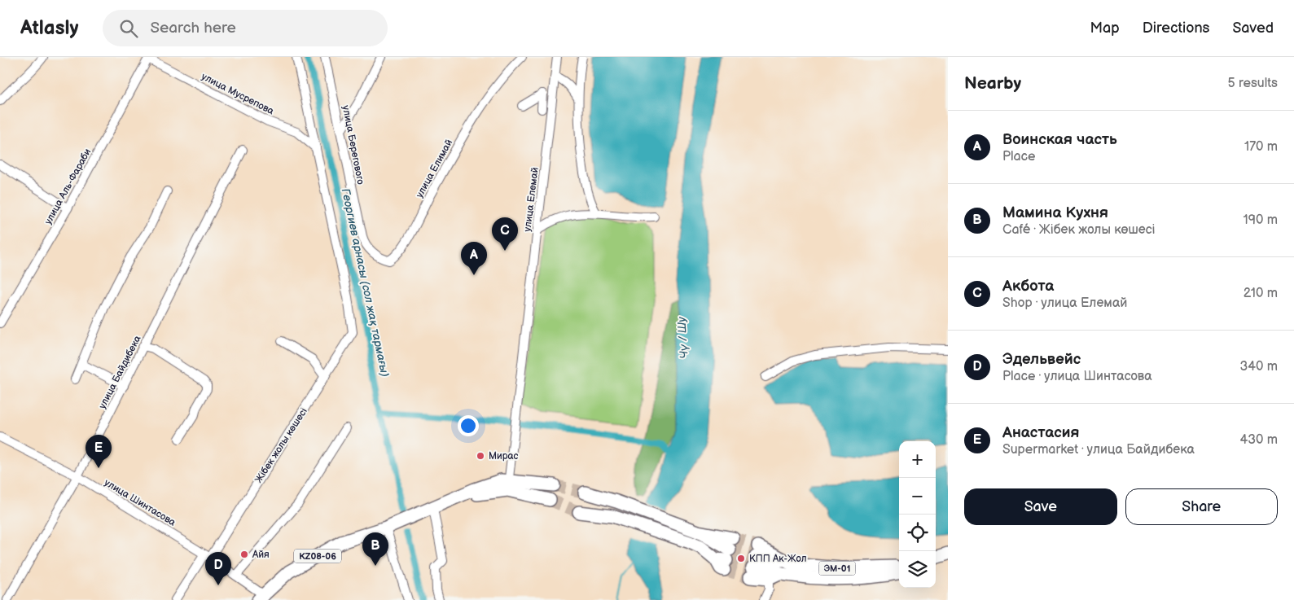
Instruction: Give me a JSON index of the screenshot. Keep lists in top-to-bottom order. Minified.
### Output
{"streets":{"highway":["KZ08-06","ЭМ-01"],"street":["улица Мусрепова","улица Берегового","улица Елимай","улица Аль-Фараби","улица Елемай","улица Байдибека","Жібек жолы көшесі","улица Шинтасова"]},"crossings":[["улица Мусрепова","улица Аль-Фараби"],["улица Мусрепова","Жібек жолы көшесі"],["улица Берегового","улица Елимай"],["улица Елемай","KZ08-06"],["улица Байдибека","улица Шинтасова"],["Жібек жолы көшесі","улица Шинтасова"],["улица Шинтасова","KZ08-06"]],"water":["Георгиев арнасы (сол жақ тармағы)","Чү / Шу"],"places":["Мирас","Айя","КПП Ак-Жол"],"page":{"header":"Atlasly","search":"Search here","nav":["Map","Directions","Saved"],"heading":["Nearby","5 results"],"list":[{"mark":"A","name":"Воинская часть","note":"Place","value":"170 m"},{"mark":"B","name":"Мамина Кухня","note":"Café · Жібек жолы көшесі","value":"190 m"},{"mark":"C","name":"Акбота","note":"Shop · улица Елемай","value":"210 m"},{"mark":"D","name":"Эдельвейс","note":"Place · улица Шинтасова","value":"340 m"},{"mark":"E","name":"Анастасия","note":"Supermarket · улица Байдибека","value":"430 m"}],"pins":["C","A","E","B","D"],"map_buttons":["+","−"],"buttons":["Save","Share"]}}
